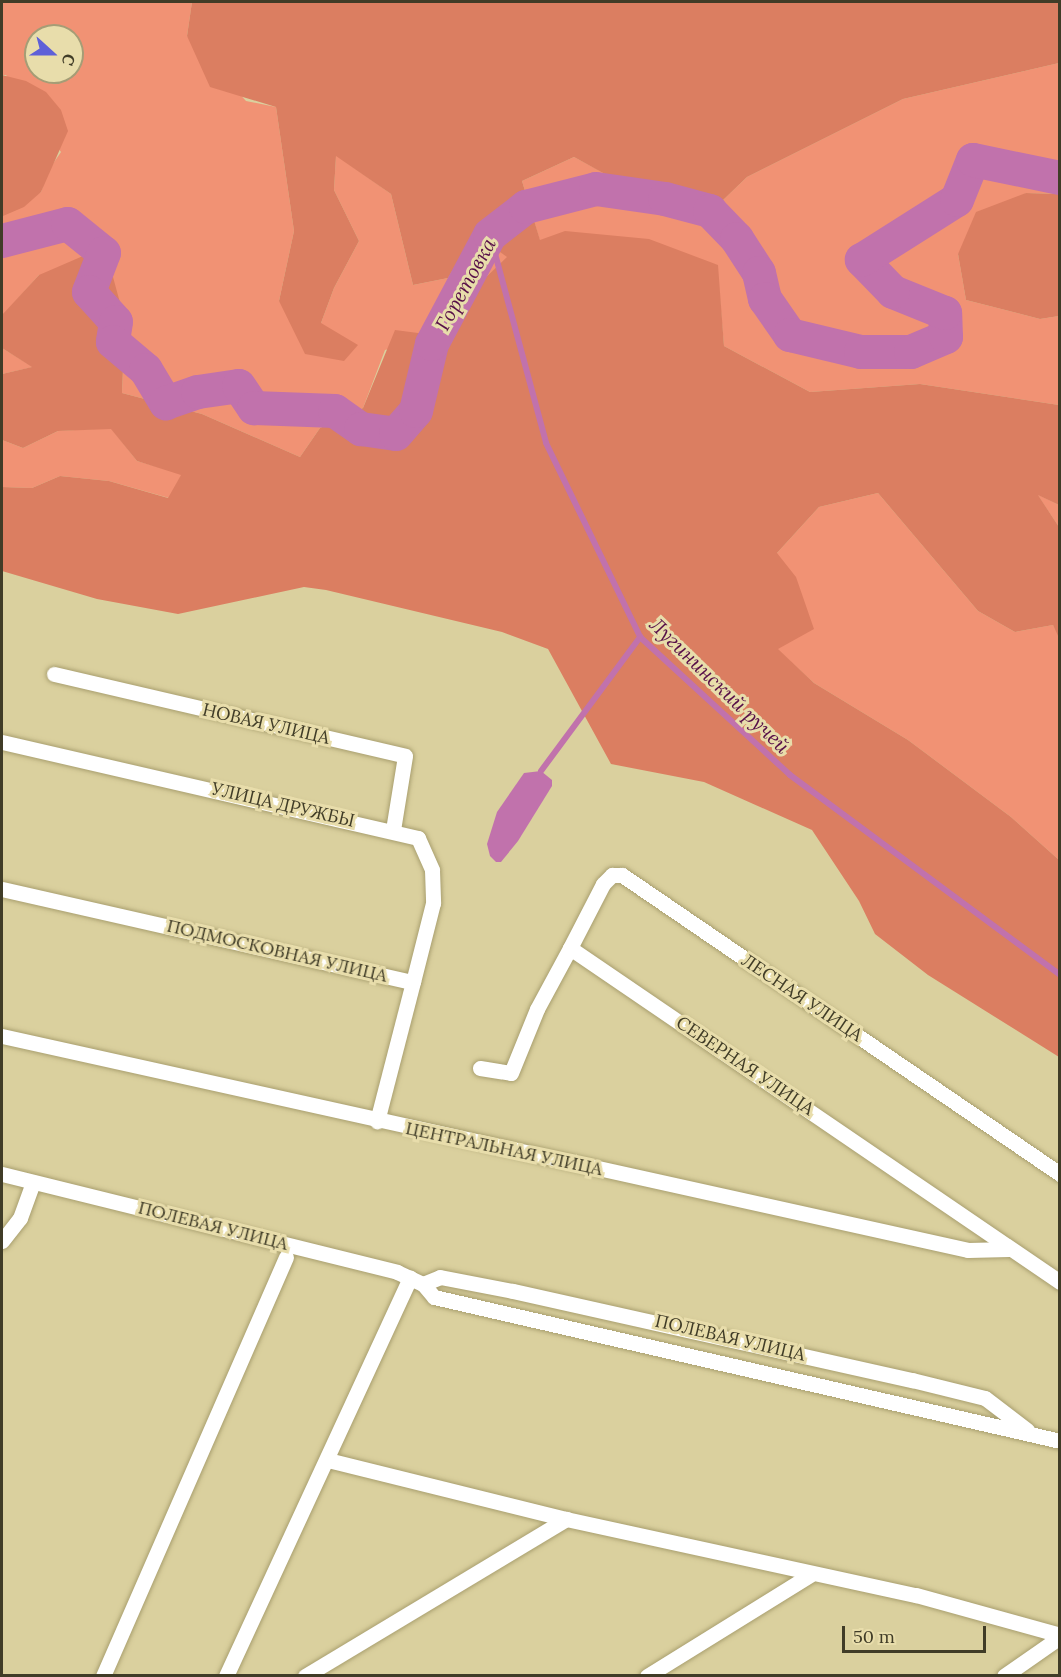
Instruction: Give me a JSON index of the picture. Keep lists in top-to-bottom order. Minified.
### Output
{"streets":{"street":["НОВАЯ УЛИЦА","УЛИЦА ДРУЖБЫ","ПОДМОСКОВНАЯ УЛИЦА","ЛЕСНАЯ УЛИЦА","СЕВЕРНАЯ УЛИЦА","ЦЕНТРАЛЬНАЯ УЛИЦА","ПОЛЕВАЯ УЛИЦА"]},"crossings":[["НОВАЯ УЛИЦА","УЛИЦА ДРУЖБЫ"],["УЛИЦА ДРУЖБЫ","ПОДМОСКОВНАЯ УЛИЦА"],["ПОДМОСКОВНАЯ УЛИЦА","ЦЕНТРАЛЬНАЯ УЛИЦА"],["ЛЕСНАЯ УЛИЦА","СЕВЕРНАЯ УЛИЦА"],["СЕВЕРНАЯ УЛИЦА","ЦЕНТРАЛЬНАЯ УЛИЦА"]],"water":["Горетовка","Лугининский ручей"],"scale_bar":"50 m","north":"right"}
